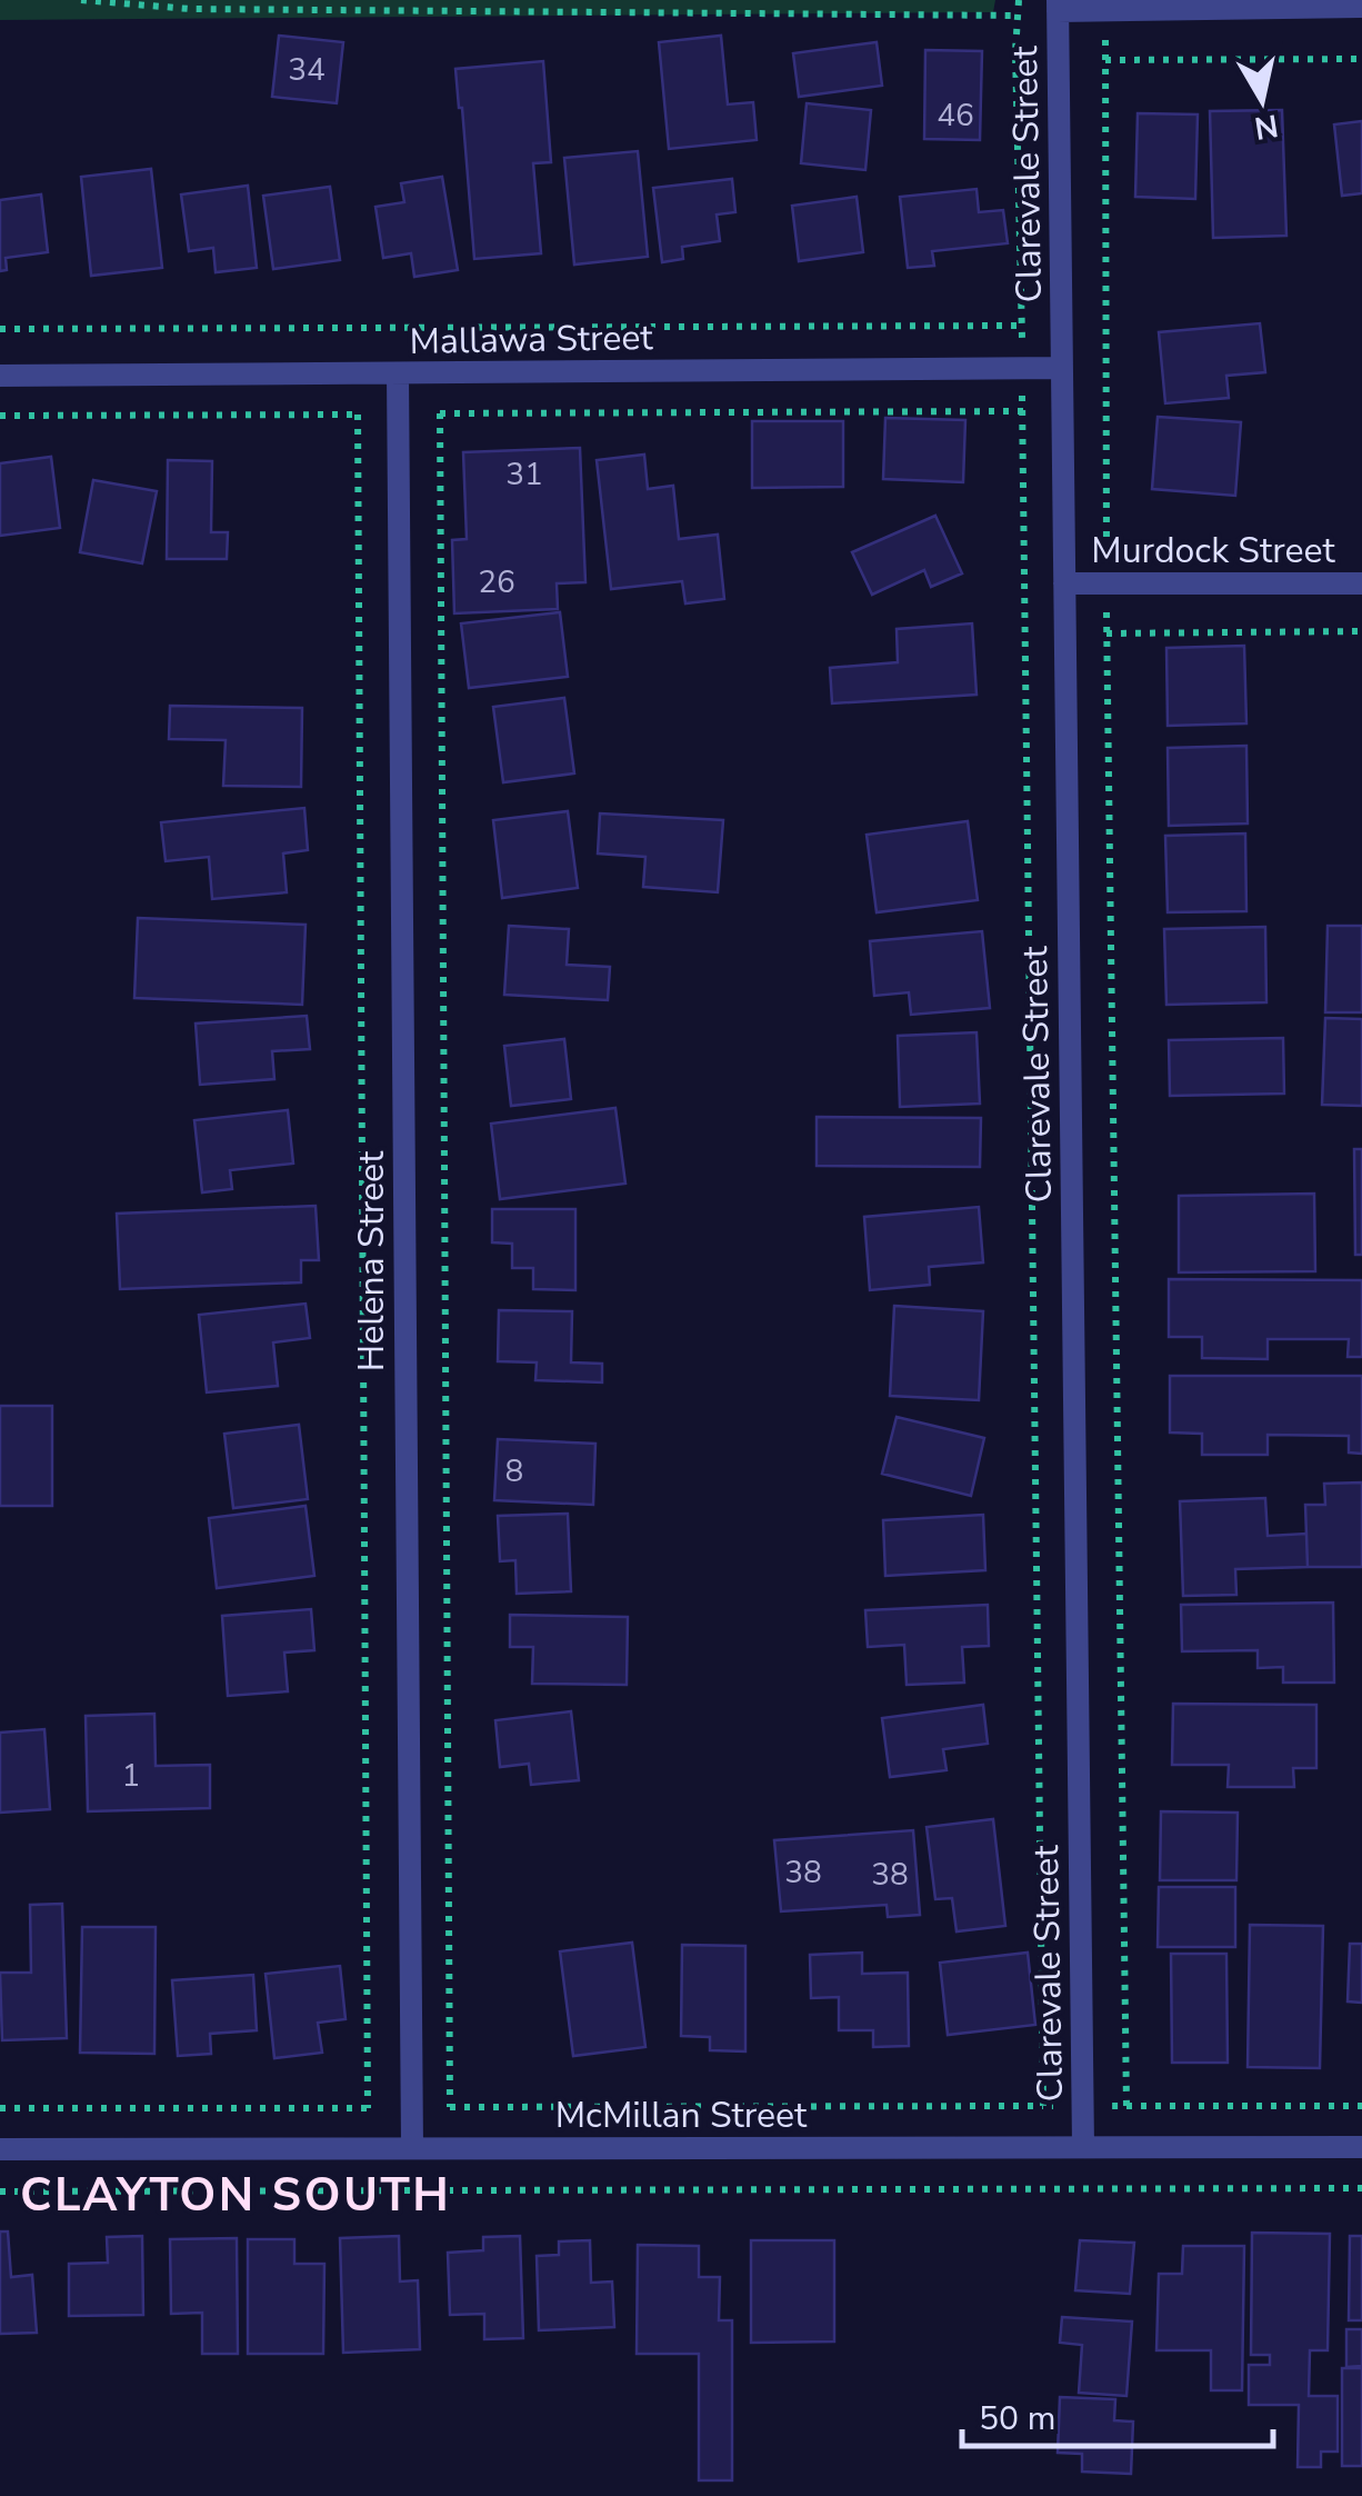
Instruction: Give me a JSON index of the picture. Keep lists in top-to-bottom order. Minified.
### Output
{"streets":{"street":["Clarevale Street","Mallawa Street","Murdock Street","Helena Street","McMillan Street"]},"crossings":[["Clarevale Street","Mallawa Street"],["Clarevale Street","Murdock Street"],["Clarevale Street","McMillan Street"],["Mallawa Street","Helena Street"],["Helena Street","McMillan Street"]],"districts":["CLAYTON SOUTH"],"house_numbers":["34","46","31","26","8","1","38","38"],"scale_bar":"50 m","north":"bottom"}
